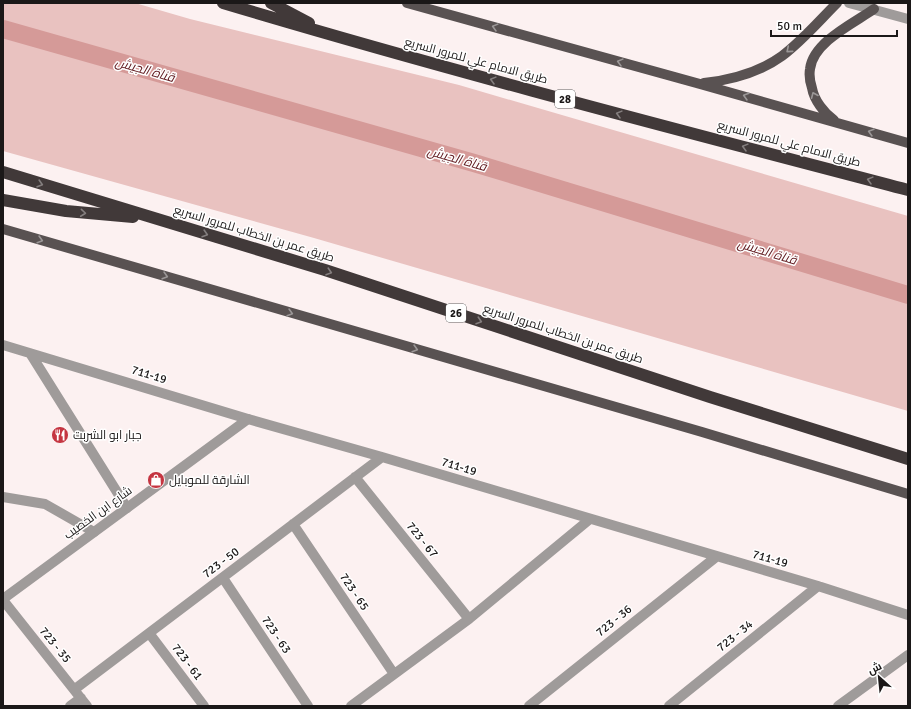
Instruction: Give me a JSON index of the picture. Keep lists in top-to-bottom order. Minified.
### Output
{"streets":{"highway":["طريق الامام علي للمرور السريع","28","طريق عمر بن الخطاب للمرور السريع","26"],"street":["711-19","شارع ابن الخصيب","723 - 67","723 - 50","723 - 65","723 - 36","723 - 63","723 - 34","723 - 35","723 - 61"]},"crossings":[["711-19","شارع ابن الخصيب"],["711-19","723 - 50"],["711-19","723 - 36"],["711-19","723 - 34"],["شارع ابن الخصيب","723 - 35"],["723 - 67","723 - 50"],["723 - 50","723 - 65"],["723 - 50","723 - 63"],["723 - 50","723 - 35"],["723 - 50","723 - 61"]],"one_way":["طريق الامام علي للمرور السريع","طريق عمر بن الخطاب للمرور السريع"],"water":["قناة الجيش"],"places":{"restaurant":["جبار ابو الشربت"],"shop":["الشارقة للموبايل"]},"scale_bar":"50 m","north":"top left"}
